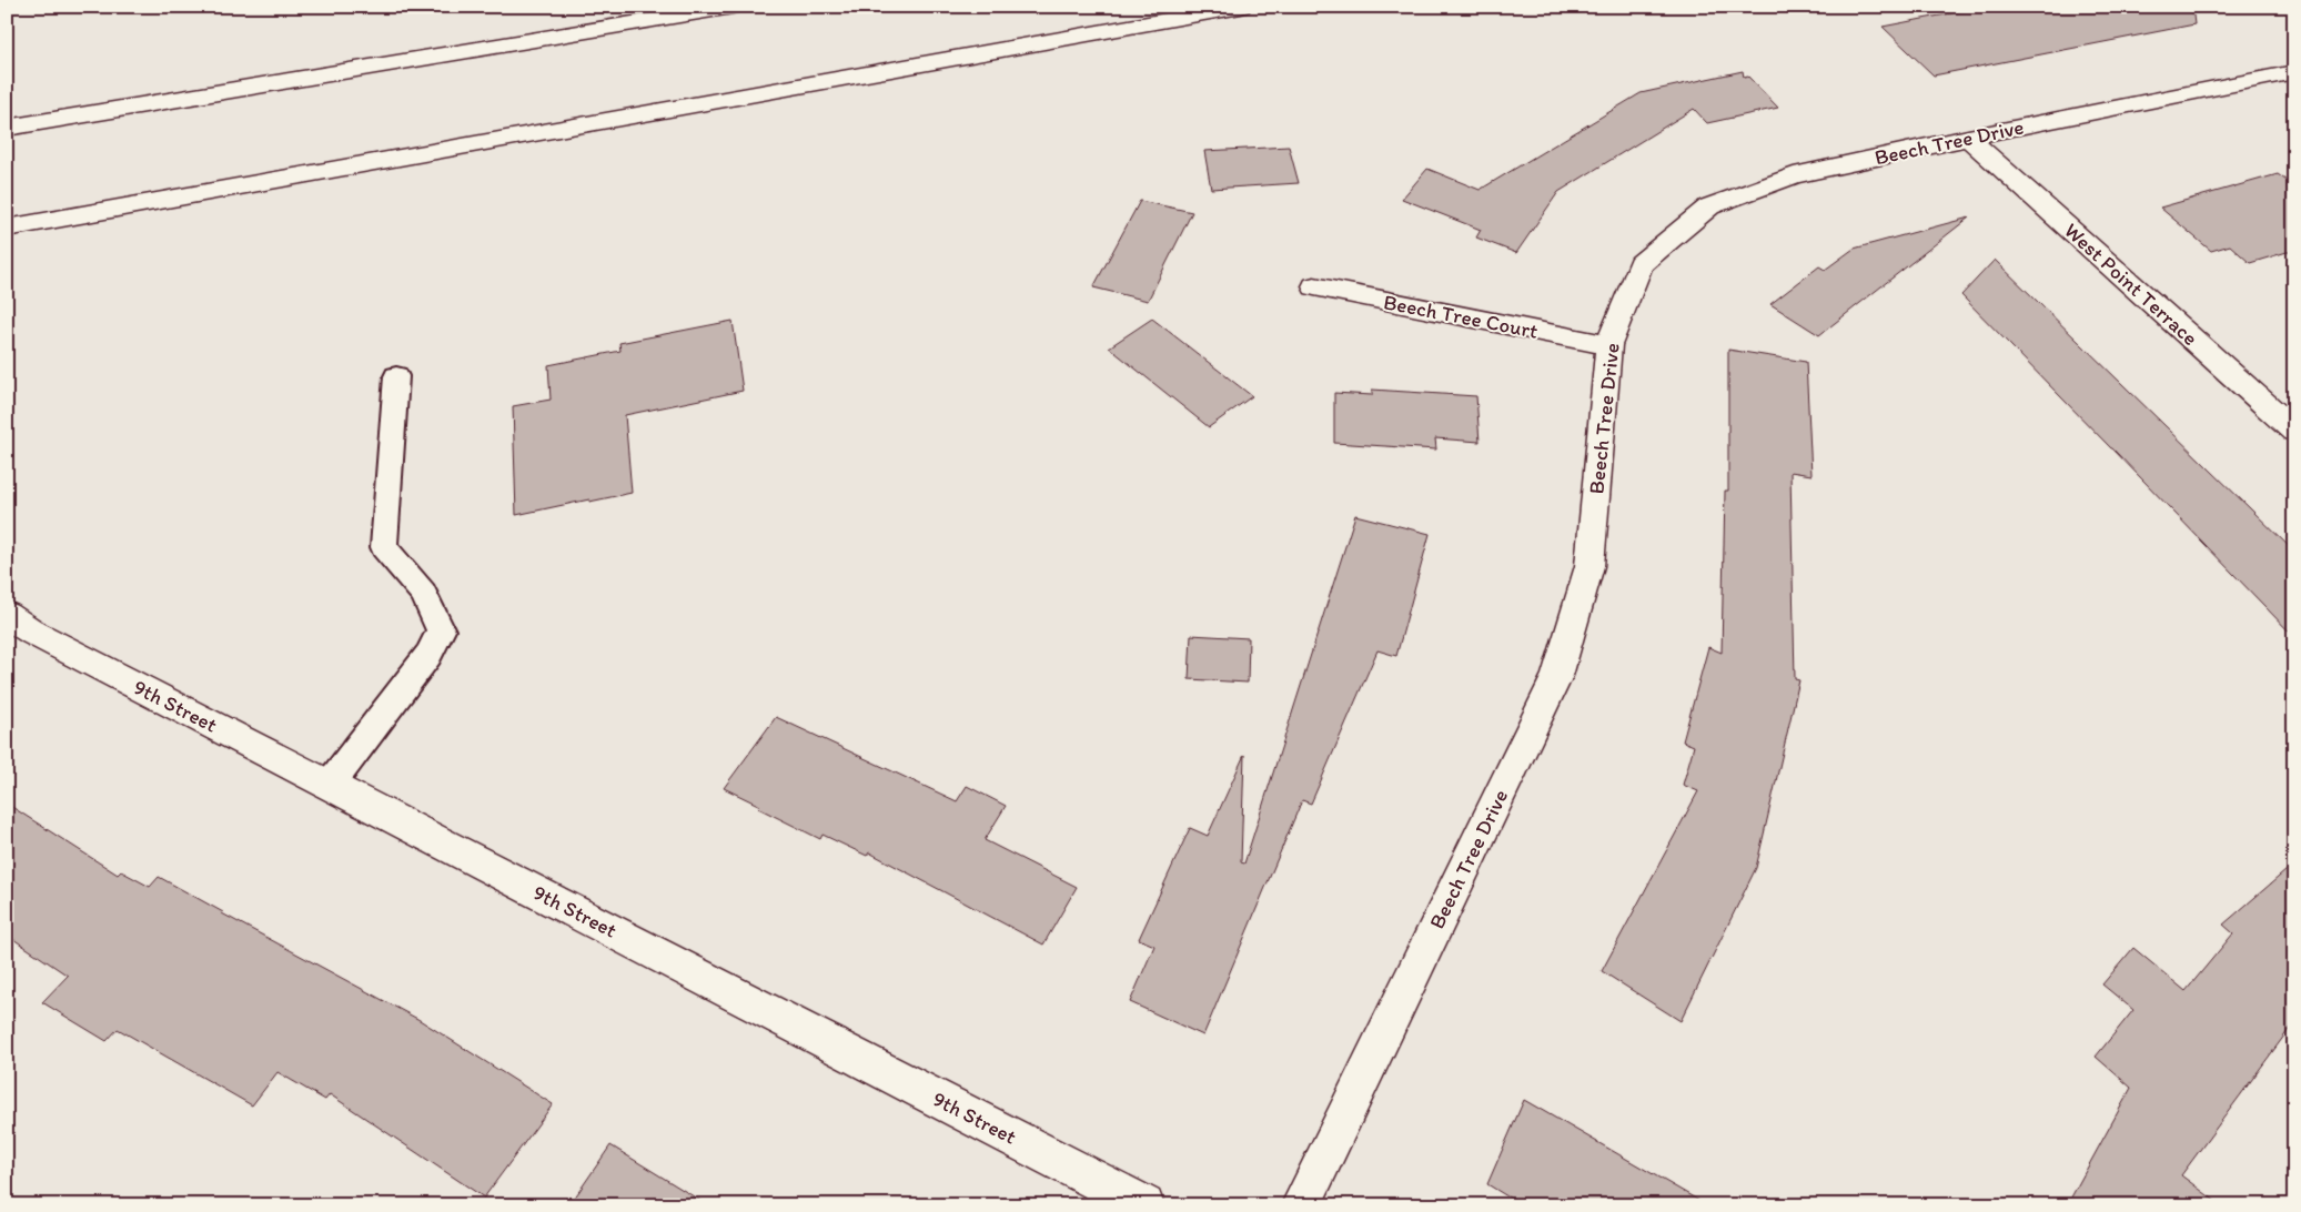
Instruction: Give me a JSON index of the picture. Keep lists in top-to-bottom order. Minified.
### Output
{"streets":{"main road":["Beech Tree Drive","West Point Terrace","Beech Tree Court","9th Street"]},"crossings":[["Beech Tree Drive","West Point Terrace"],["Beech Tree Drive","Beech Tree Court"]]}
